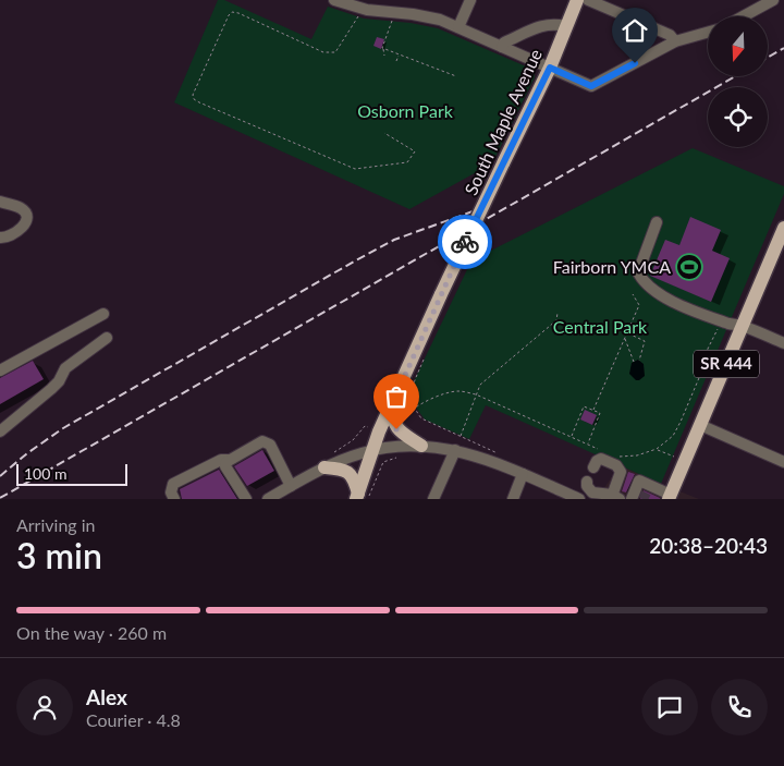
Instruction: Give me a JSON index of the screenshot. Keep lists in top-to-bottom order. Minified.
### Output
{"streets":{"main road":["South Maple Avenue","SR 444"]},"parks":["Osborn Park","Central Park"],"places":{"sports":["Fairborn YMCA"]},"scale_bar":"100 m","north":"bottom","page":{"scale":"100 m","heading":["3 min","Arriving in","20:38–20:43"],"panel":["Alex","Courier · 4.8"],"bar":"On the way · 260 m"}}
